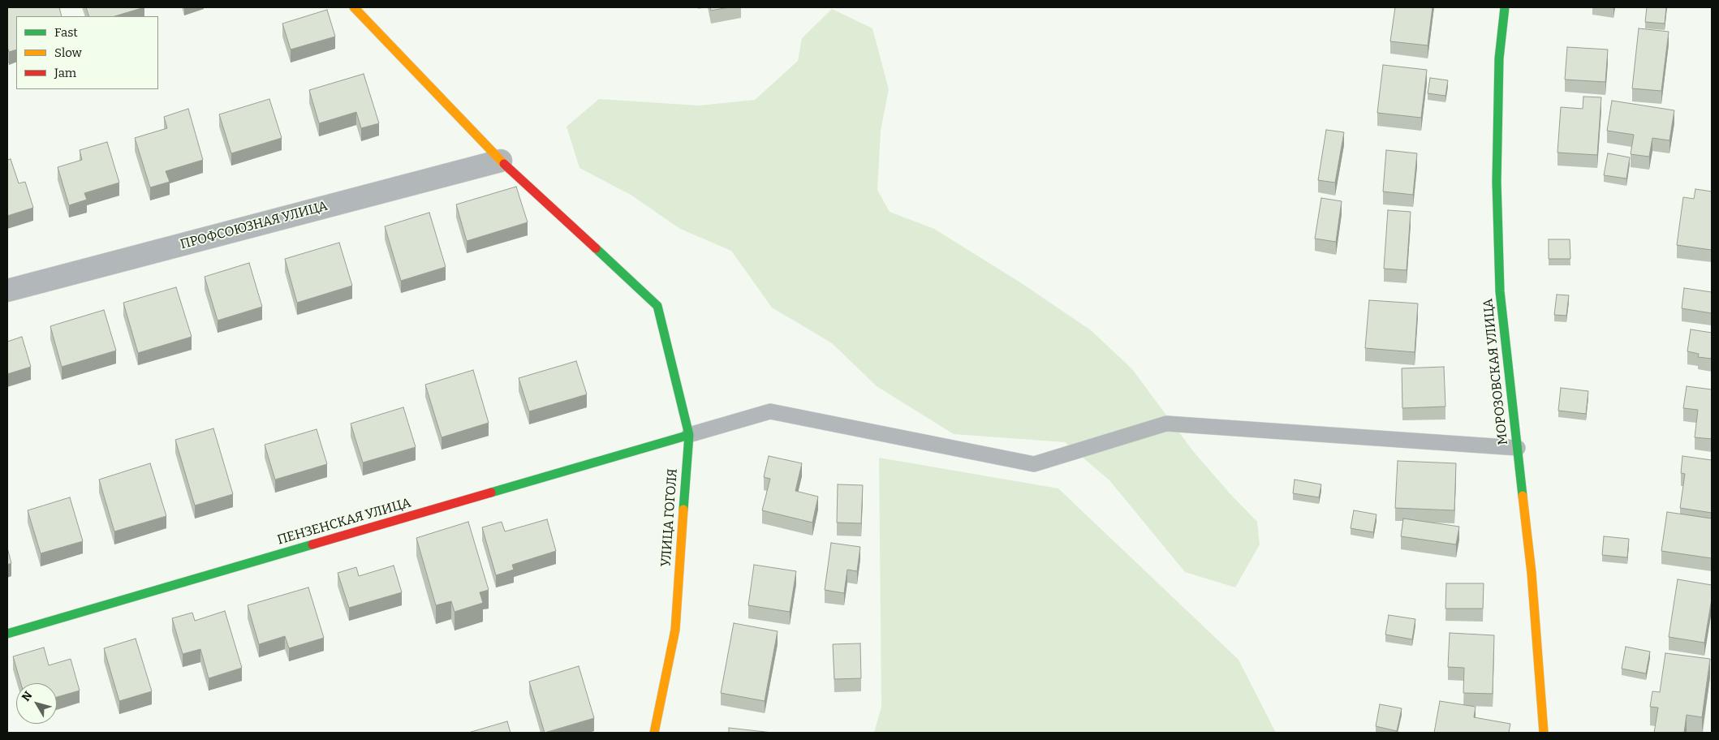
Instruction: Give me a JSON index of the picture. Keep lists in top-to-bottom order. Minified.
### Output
{"streets":{"street":["ПРОФСОЮЗНАЯ УЛИЦА","МОРОЗОВСКАЯ УЛИЦА","УЛИЦА ГОГОЛЯ","ПЕНЗЕНСКАЯ УЛИЦА"]},"crossings":[["ПРОФСОЮЗНАЯ УЛИЦА","УЛИЦА ГОГОЛЯ"],["УЛИЦА ГОГОЛЯ","ПЕНЗЕНСКАЯ УЛИЦА"]],"legend":["Fast","Slow","Jam"],"north":"top left"}
